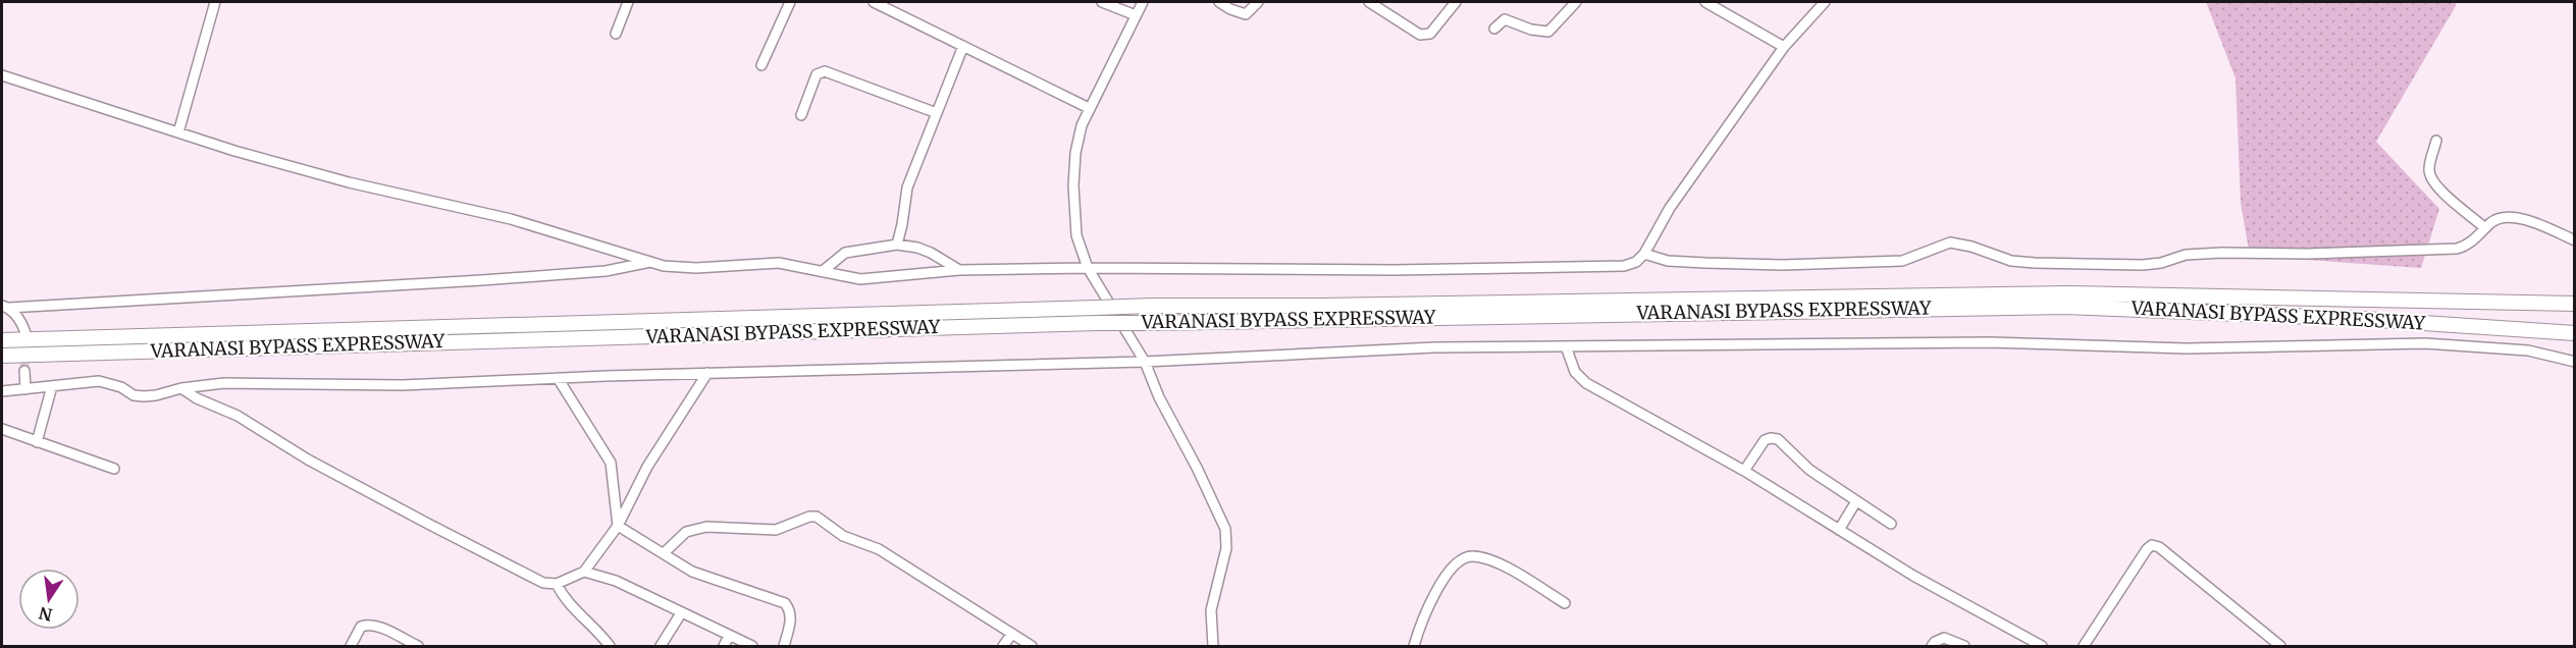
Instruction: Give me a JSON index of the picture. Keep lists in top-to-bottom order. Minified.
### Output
{"streets":{"highway":["VARANASI BYPASS EXPRESSWAY"]},"north":"bottom"}
